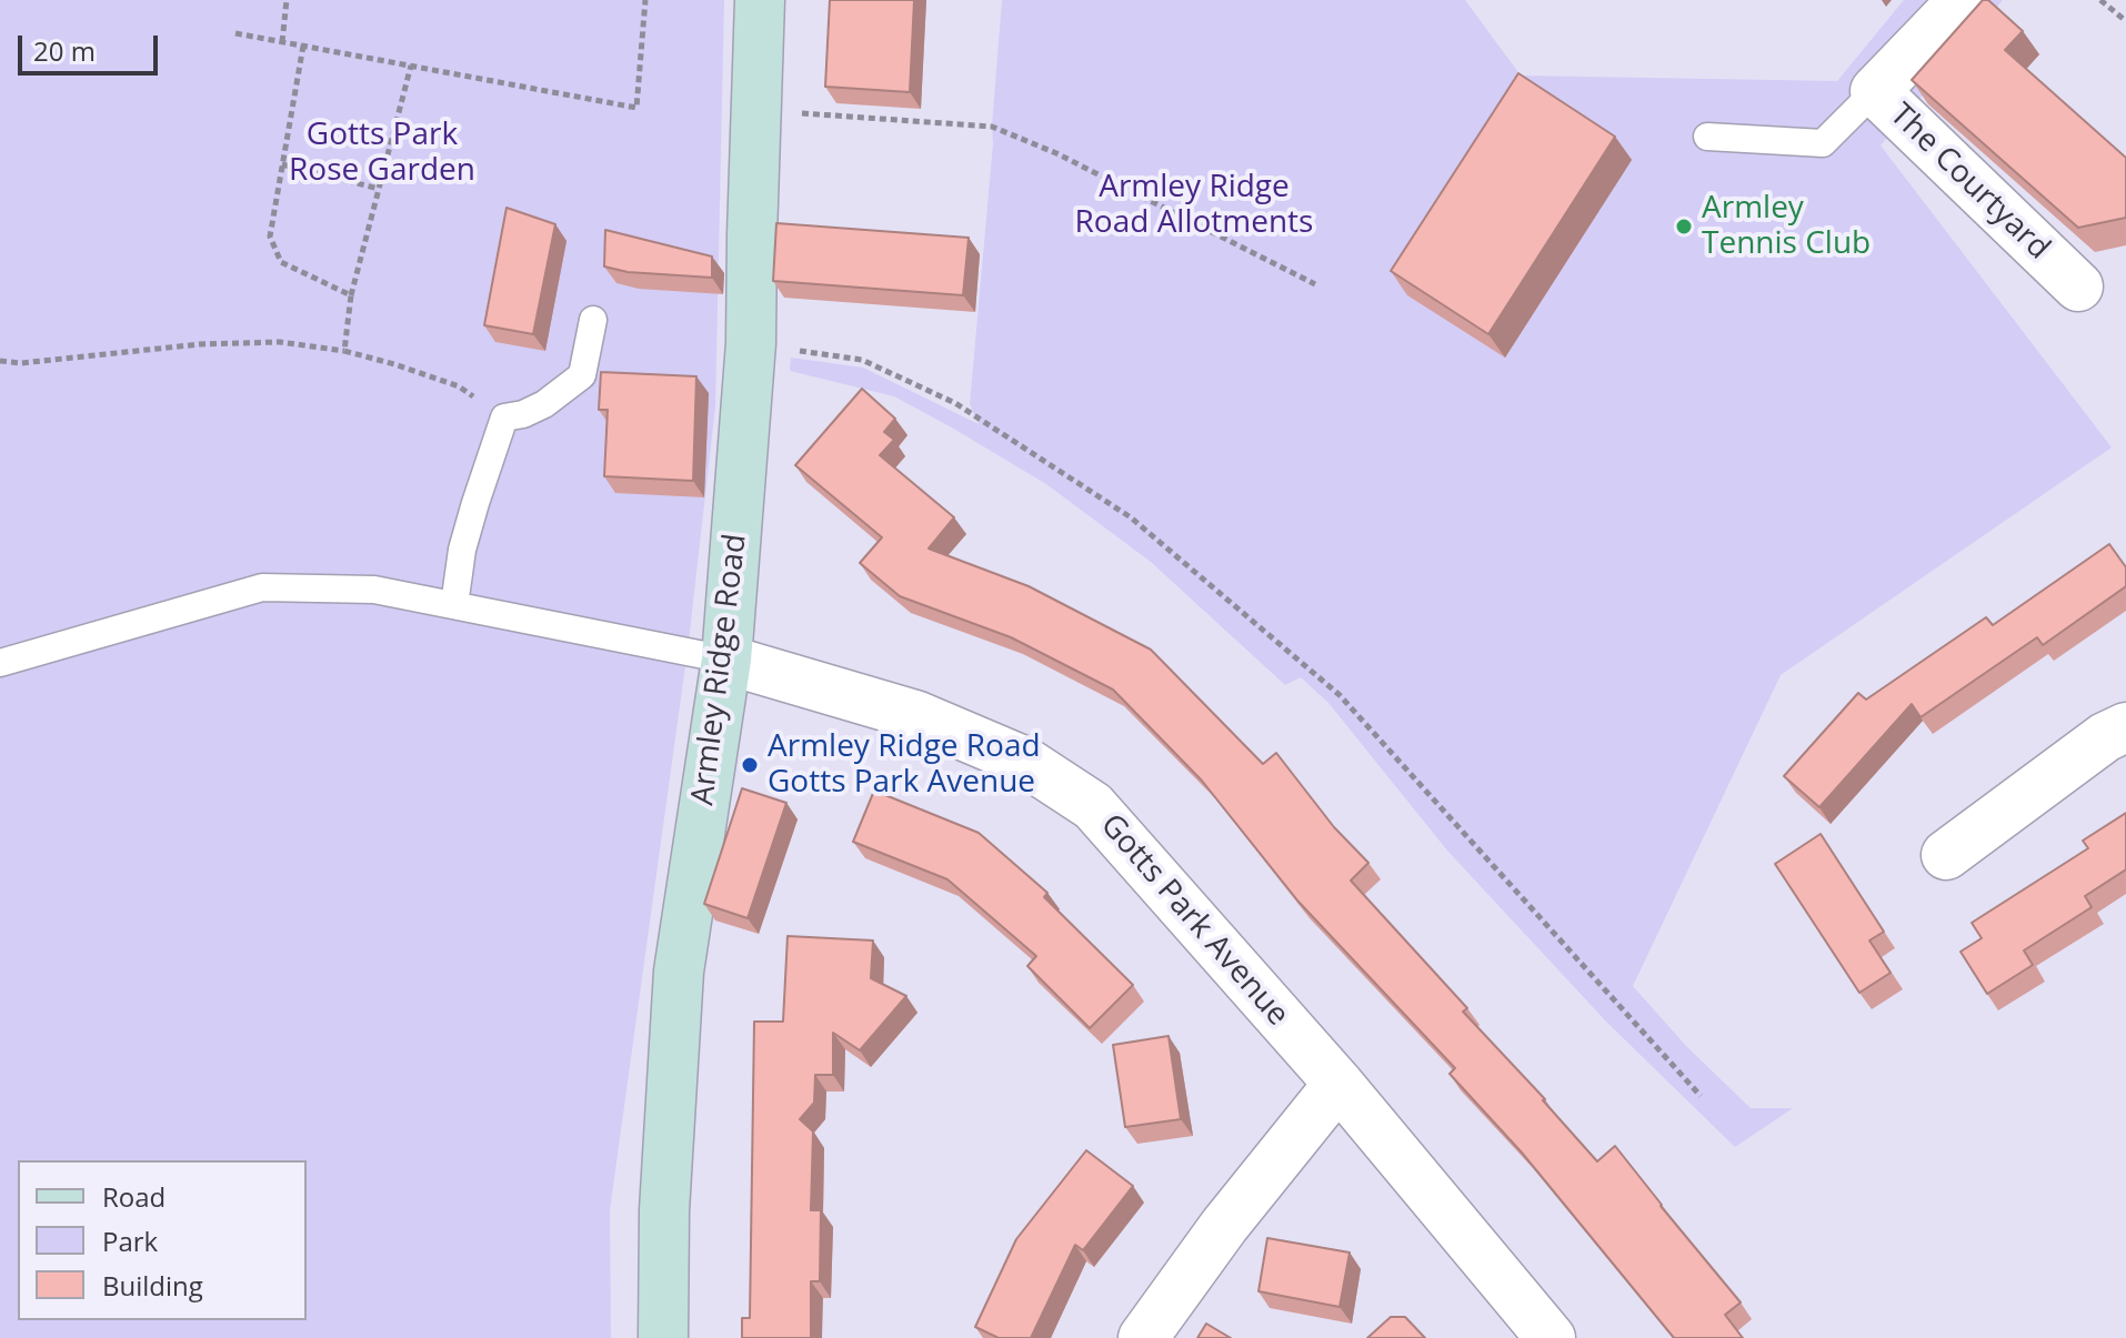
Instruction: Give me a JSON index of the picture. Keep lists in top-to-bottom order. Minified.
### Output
{"streets":{"street":["The Courtyard","Armley Ridge Road","Gotts Park Avenue"]},"crossings":[["Armley Ridge Road","Gotts Park Avenue"]],"parks":["Gotts Park Rose Garden","Armley Ridge Road Allotments"],"places":["Armley Tennis Club","Armley Ridge Road Gotts Park Avenue"],"legend":["Road","Park","Building"],"scale_bar":"20 m"}
